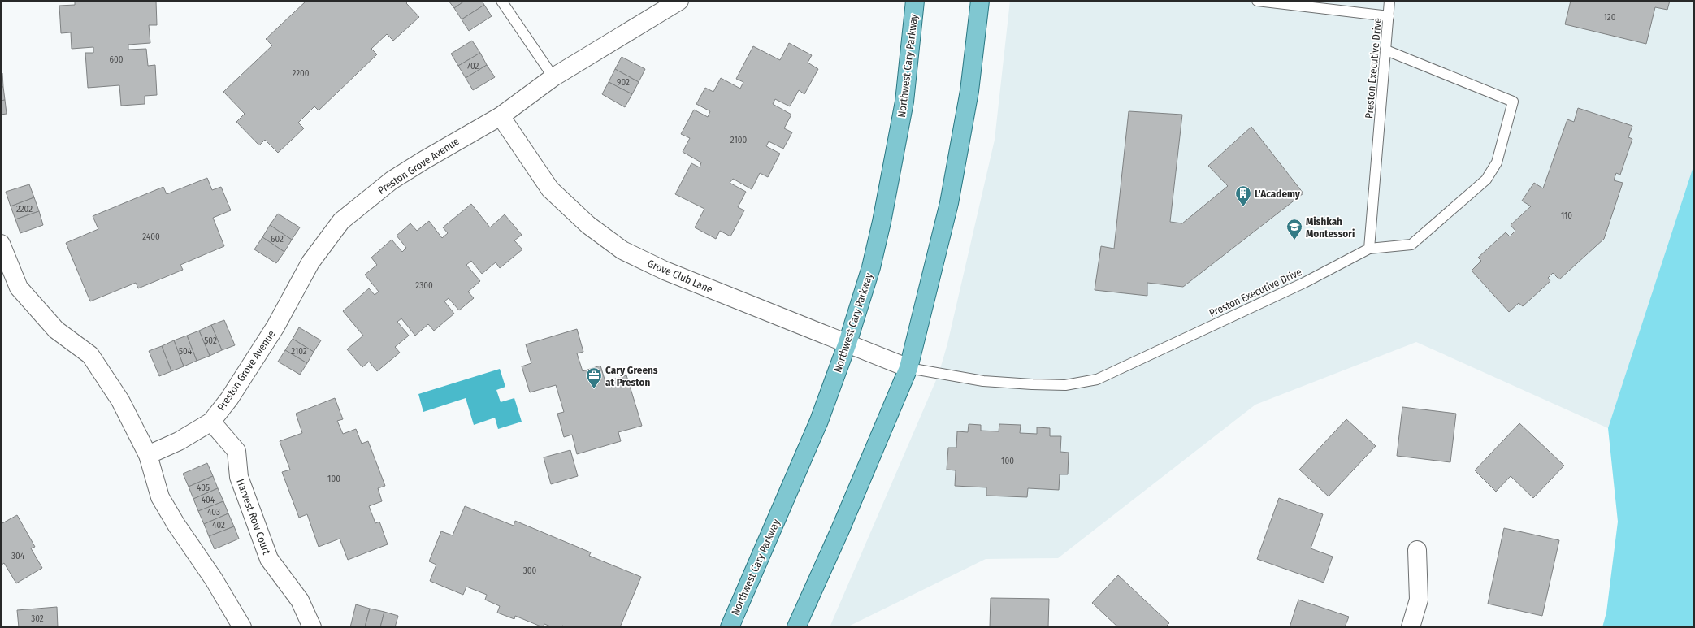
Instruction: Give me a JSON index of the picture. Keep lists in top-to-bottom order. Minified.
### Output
{"streets":{"main road":["Northwest Cary Parkway"],"street":["Preston Grove Avenue","Grove Club Lane","Harvest Row Court"],"lane":["Preston Executive Drive"]},"crossings":[["Northwest Cary Parkway","Grove Club Lane"],["Preston Executive Drive","Grove Club Lane"],["Preston Grove Avenue","Grove Club Lane"],["Preston Grove Avenue","Harvest Row Court"]],"places":{"building":["L'Academy"],"school or university":["Mishkah Montessori"],"office":["Cary Greens at Preston"]},"house_numbers":["120","600","702","2200","902","2100","2202","110","2400","602","2300","502","504","2102","100","100","405","404","403","402","304","300","302"]}
